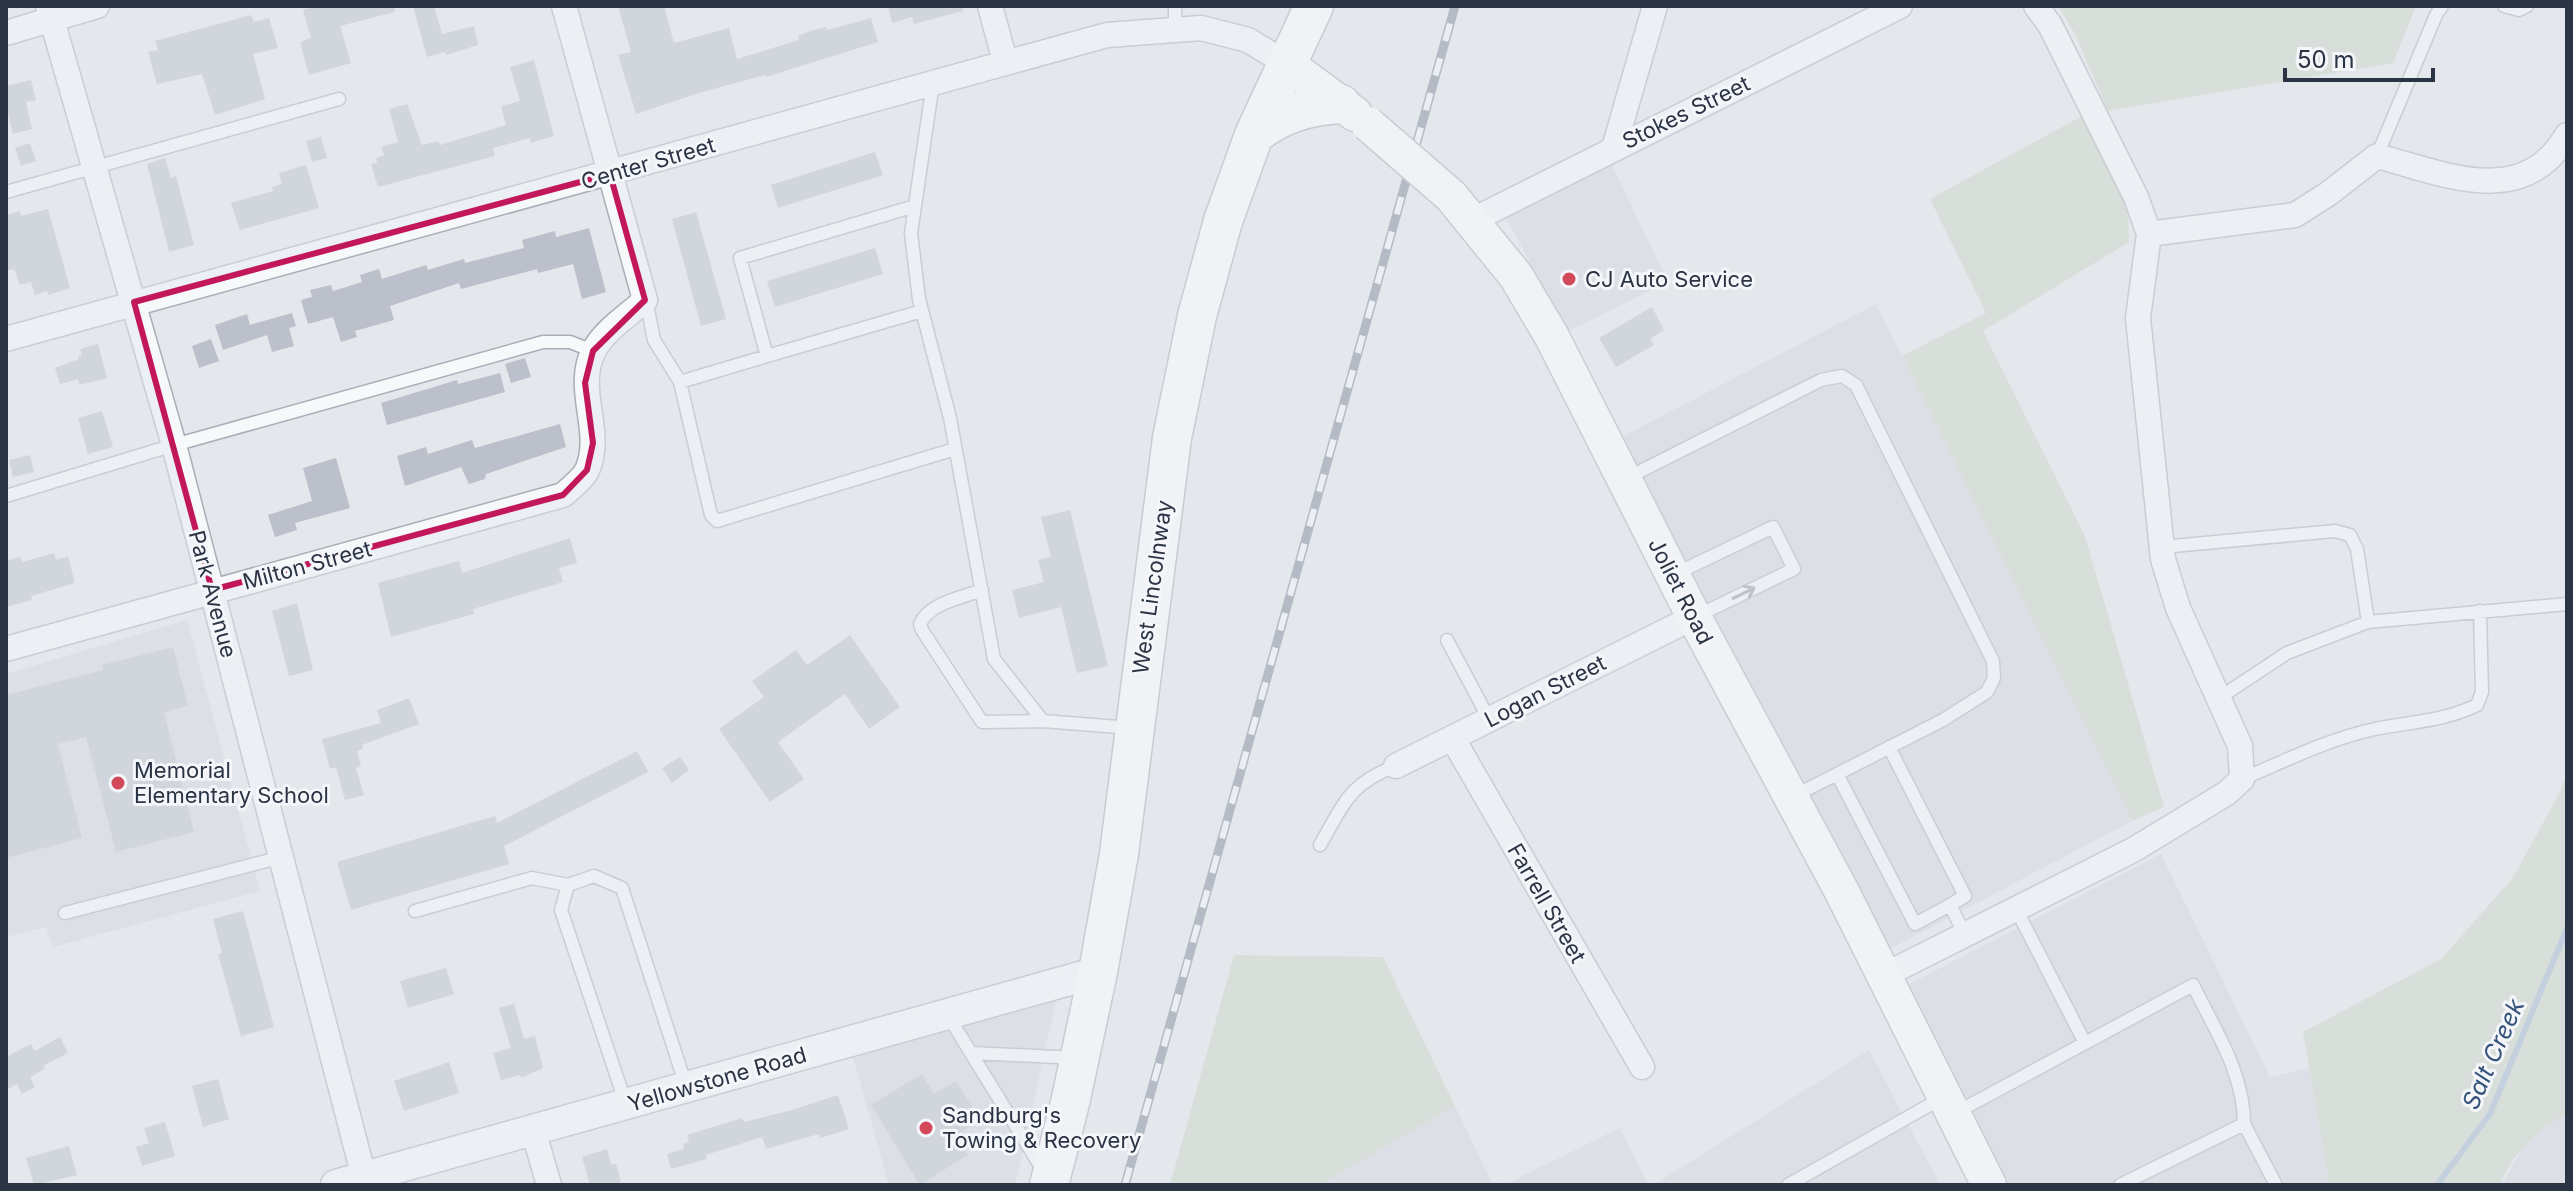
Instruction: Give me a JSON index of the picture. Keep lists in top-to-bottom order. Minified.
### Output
{"streets":{"main road":["West Lincolnway","Joliet Road"],"street":["Stokes Street","Center Street","Milton Street","Park Avenue","Logan Street","Farrell Street","Yellowstone Road"]},"crossings":[["Stokes Street","Joliet Road"],["Center Street","West Lincolnway"],["Center Street","Joliet Road"],["Center Street","Park Avenue"],["Milton Street","Park Avenue"],["West Lincolnway","Joliet Road"],["West Lincolnway","Yellowstone Road"],["Joliet Road","Logan Street"],["Park Avenue","Yellowstone Road"],["Logan Street","Farrell Street"]],"water":["Salt Creek"],"places":["CJ Auto Service","Memorial Elementary School","Sandburg's Towing & Recovery"],"scale_bar":"50 m"}
